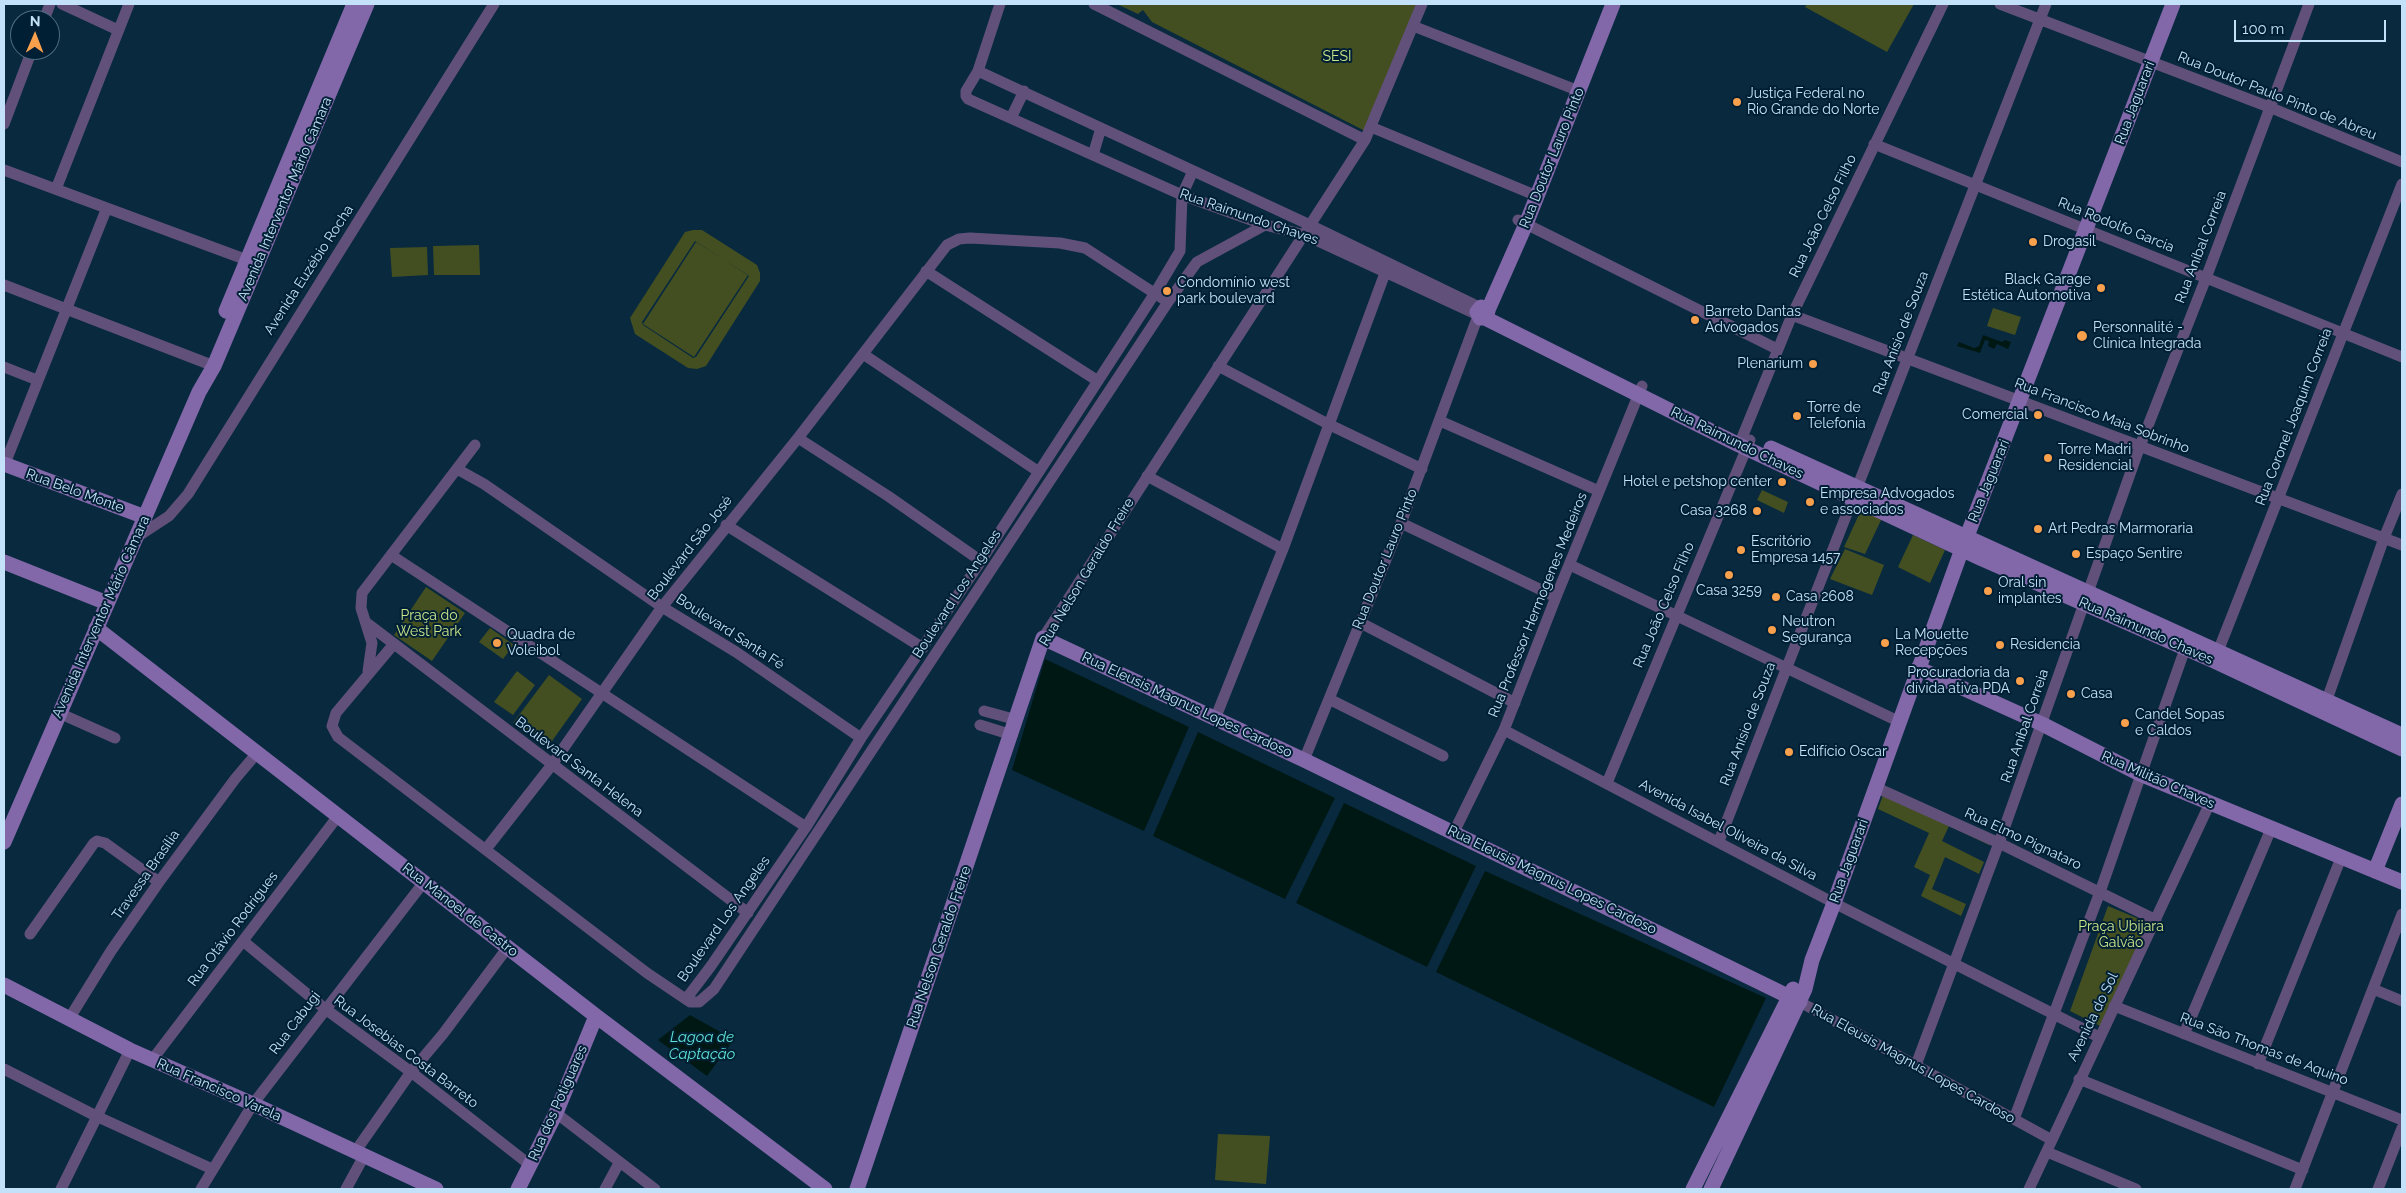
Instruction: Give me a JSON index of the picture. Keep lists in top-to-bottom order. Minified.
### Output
{"streets":{"main road":["Rua Jaguarari","Rua Doutor Lauro Pinto","Avenida Interventor Mário Câmara","Rua Raimundo Chaves","Rua Belo Monte","Rua Nelson Geraldo Freire","Rua Eleusis Magnus Lopes Cardoso","Rua Militão Chaves","Rua Manoel de Castro","Rua Francisco Varela","Rua dos Potiguares"],"street":["Rua Doutor Paulo Pinto de Abreu","Rua João Celso Filho","Rua Rodolfo Garcia","Rua Aníbal Correia","Avenida Euzébio Rocha","Rua Anísio de Souza","Rua Francisco Maia Sobrinho","Rua Coronel Joaquim Correia","Boulevard São José","Boulevard Los Angeles","Rua Professor Hermogenes Medeiros","Boulevard Santa Fé","Boulevard Santa Helena","Avenida Isabel Oliveira da Silva","Rua Elmo Pignataro","Travessa Brasília","Rua Otávio Rodrigues","Avenida do Sol","Rua Cabugi","Rua São Thomas de Aquino","Rua Josebias Costa Barreto"]},"crossings":[["Rua Doutor Paulo Pinto de Abreu","Rua Jaguarari"],["Rua Doutor Paulo Pinto de Abreu","Rua Aníbal Correia"],["Rua Doutor Paulo Pinto de Abreu","Rua Anísio de Souza"],["Rua Jaguarari","Rua Raimundo Chaves"],["Rua Jaguarari","Rua Rodolfo Garcia"],["Rua Jaguarari","Rua Francisco Maia Sobrinho"],["Rua Jaguarari","Rua Eleusis Magnus Lopes Cardoso"],["Rua Jaguarari","Rua Militão Chaves"],["Rua Jaguarari","Avenida Isabel Oliveira da Silva"],["Rua Jaguarari","Rua Elmo Pignataro"],["Rua Doutor Lauro Pinto","Rua Raimundo Chaves"],["Rua Doutor Lauro Pinto","Rua Eleusis Magnus Lopes Cardoso"],["Avenida Interventor Mário Câmara","Avenida Euzébio Rocha"],["Avenida Interventor Mário Câmara","Rua Belo Monte"],["Avenida Interventor Mário Câmara","Rua Manoel de Castro"],["Rua João Celso Filho","Rua Raimundo Chaves"],["Rua João Celso Filho","Rua Rodolfo Garcia"],["Rua João Celso Filho","Rua Francisco Maia Sobrinho"],["Rua João Celso Filho","Avenida Isabel Oliveira da Silva"],["Rua Raimundo Chaves","Rua Aníbal Correia"],["Rua Raimundo Chaves","Rua Anísio de Souza"],["Rua Raimundo Chaves","Rua Coronel Joaquim Correia"],["Rua Raimundo Chaves","Rua Nelson Geraldo Freire"],["Rua Raimundo Chaves","Boulevard Los Angeles"],["Rua Raimundo Chaves","Rua Professor Hermogenes Medeiros"],["Rua Rodolfo Garcia","Rua Aníbal Correia"],["Rua Rodolfo Garcia","Rua Anísio de Souza"],["Rua Rodolfo Garcia","Rua Coronel Joaquim Correia"],["Rua Aníbal Correia","Rua Francisco Maia Sobrinho"],["Rua Aníbal Correia","Rua Eleusis Magnus Lopes Cardoso"],["Rua Aníbal Correia","Rua Militão Chaves"],["Rua Aníbal Correia","Avenida Isabel Oliveira da Silva"],["Rua Aníbal Correia","Rua Elmo Pignataro"],["Rua Anísio de Souza","Rua Francisco Maia Sobrinho"],["Rua Anísio de Souza","Avenida Isabel Oliveira da Silva"],["Rua Francisco Maia Sobrinho","Rua Coronel Joaquim Correia"],["Boulevard São José","Boulevard Los Angeles"],["Boulevard São José","Boulevard Santa Fé"],["Boulevard São José","Boulevard Santa Helena"],["Rua Nelson Geraldo Freire","Rua Eleusis Magnus Lopes Cardoso"],["Boulevard Los Angeles","Boulevard Santa Fé"],["Boulevard Los Angeles","Boulevard Santa Helena"],["Rua Professor Hermogenes Medeiros","Rua Eleusis Magnus Lopes Cardoso"],["Rua Professor Hermogenes Medeiros","Avenida Isabel Oliveira da Silva"],["Rua Eleusis Magnus Lopes Cardoso","Avenida do Sol"],["Rua Militão Chaves","Avenida do Sol"],["Avenida Isabel Oliveira da Silva","Avenida do Sol"],["Rua Elmo Pignataro","Avenida do Sol"],["Travessa Brasília","Rua Manoel de Castro"],["Travessa Brasília","Rua Francisco Varela"],["Rua Manoel de Castro","Rua Otávio Rodrigues"],["Rua Manoel de Castro","Rua Cabugi"],["Rua Manoel de Castro","Rua dos Potiguares"],["Rua Otávio Rodrigues","Rua Josebias Costa Barreto"],["Rua Otávio Rodrigues","Rua Francisco Varela"],["Avenida do Sol","Rua São Thomas de Aquino"],["Rua Cabugi","Rua Josebias Costa Barreto"],["Rua Cabugi","Rua Francisco Varela"],["Rua Josebias Costa Barreto","Rua dos Potiguares"]],"water":["Lagoa de Captação"],"parks":["SESI","Praça do West Park","Praça Ubijara Galvão"],"places":["Justiça Federal no Rio Grande do Norte","Drogasil","Black Garage Estética Automotiva","Condomínio west park boulevard","Barreto Dantas Advogados","Personnalité - Clínica Integrada","Plenarium","Comercial","Torre de Telefonia","Torre Madri Residencial","Hotel e petshop center","Empresa Advogados e associados","Casa 3268","Art Pedras Marmoraria","Escritório Empresa 1457","Espaço Sentire","Casa 3259","Oral sin implantes","Casa 2608","Neutron Segurança","Quadra de Voleibol","La Mouette Recepções","Residencia","Procuradoria da dívida ativa PDA","Casa","Candel Sopas e Caldos","Edifício Oscar"],"scale_bar":"100 m","north":"top"}
